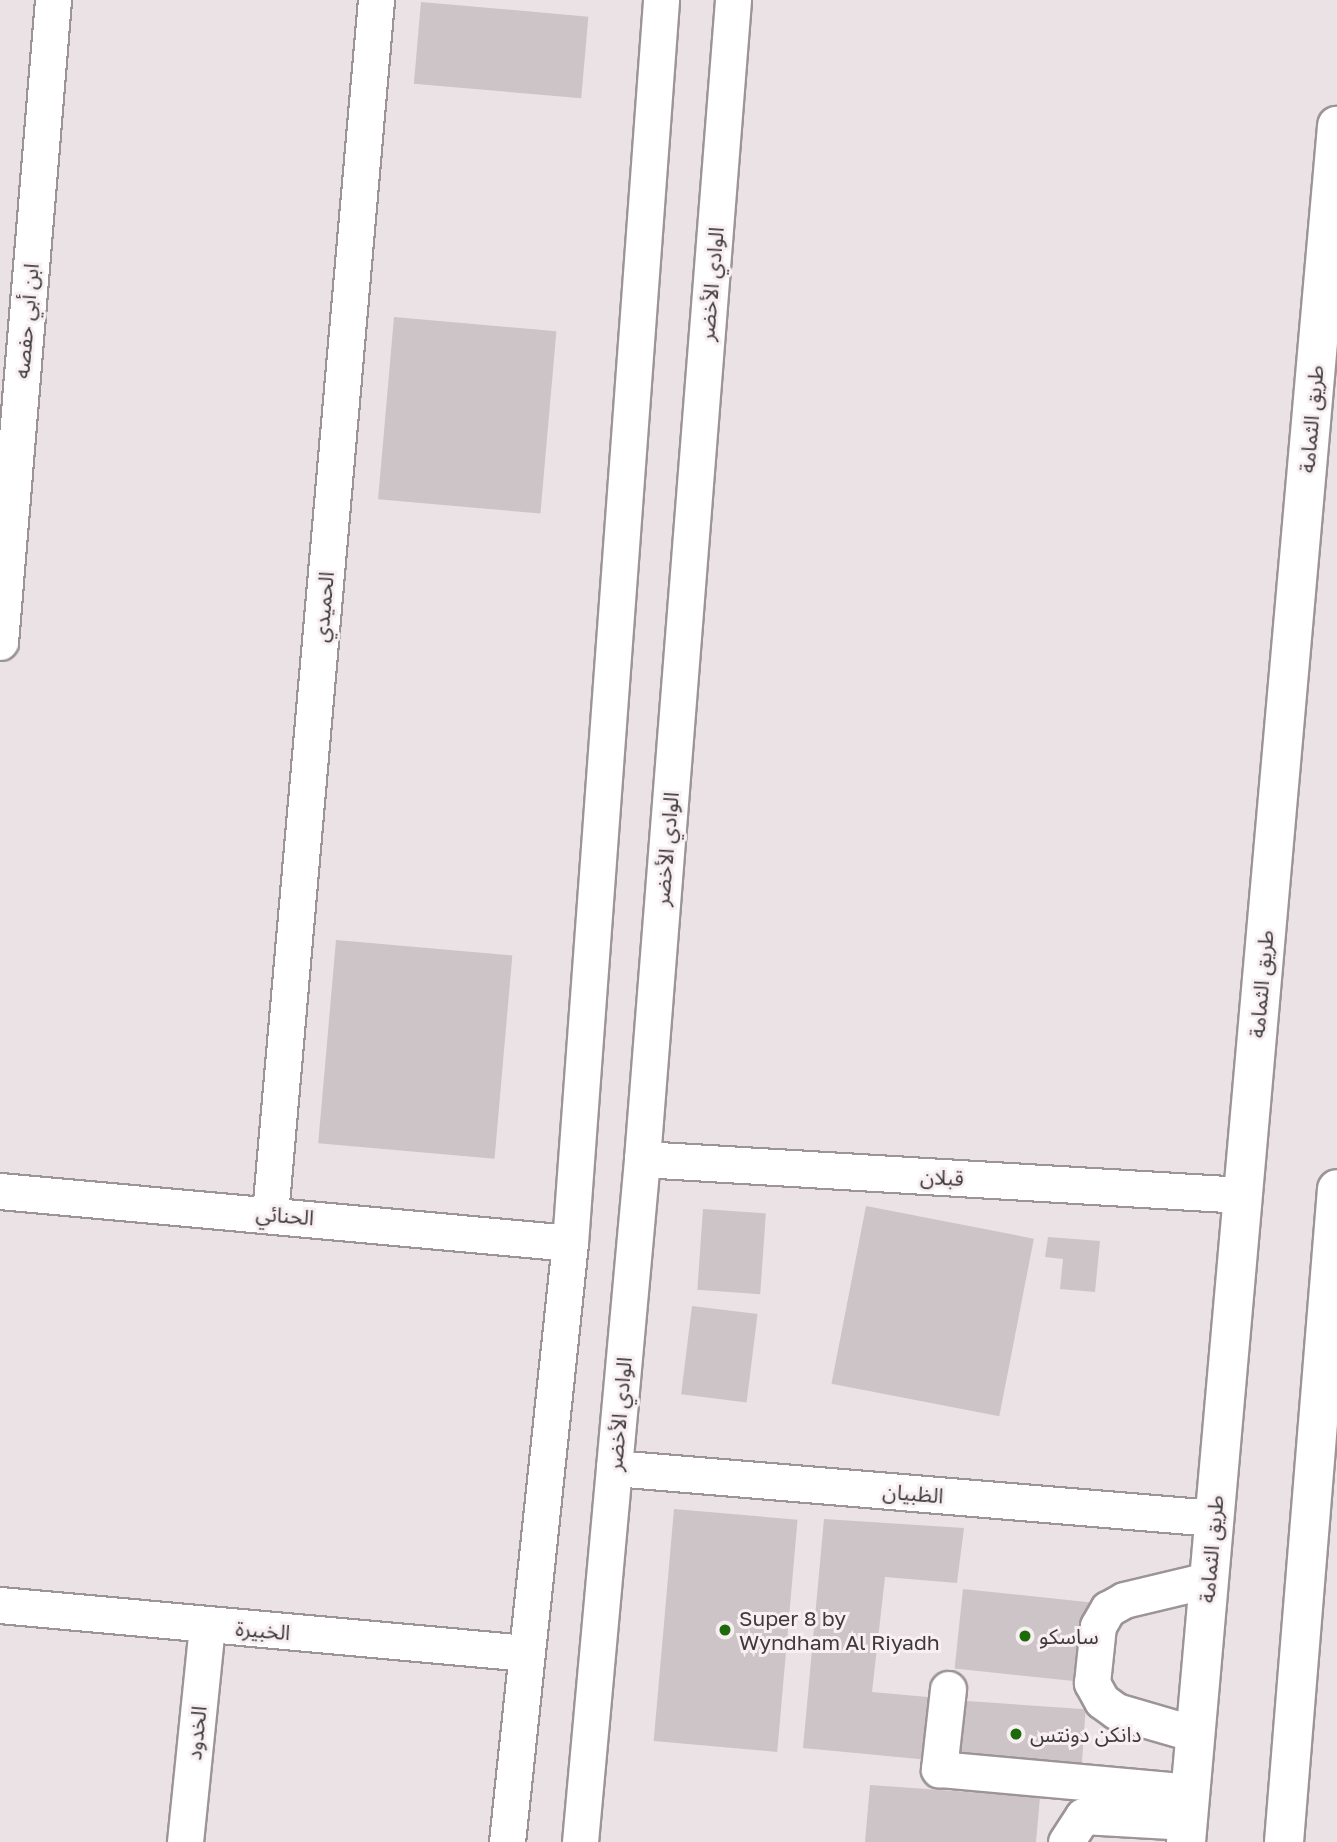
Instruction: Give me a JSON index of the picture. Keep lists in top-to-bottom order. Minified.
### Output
{"streets":{"main road":["طريق الثمامة"],"street":["الوادي الأخضر","ابن أبي حفصه","الحميدي","قبلان","الحنائي","الظبيان","الخبيرة","الخدود"]},"crossings":[["الوادي الأخضر","قبلان"],["الوادي الأخضر","الظبيان"],["طريق الثمامة","قبلان"],["طريق الثمامة","الظبيان"],["الحميدي","الحنائي"],["الخبيرة","الخدود"]],"places":["Super 8 by Wyndham Al Riyadh","ساسكو","دانكن دونتس"]}
